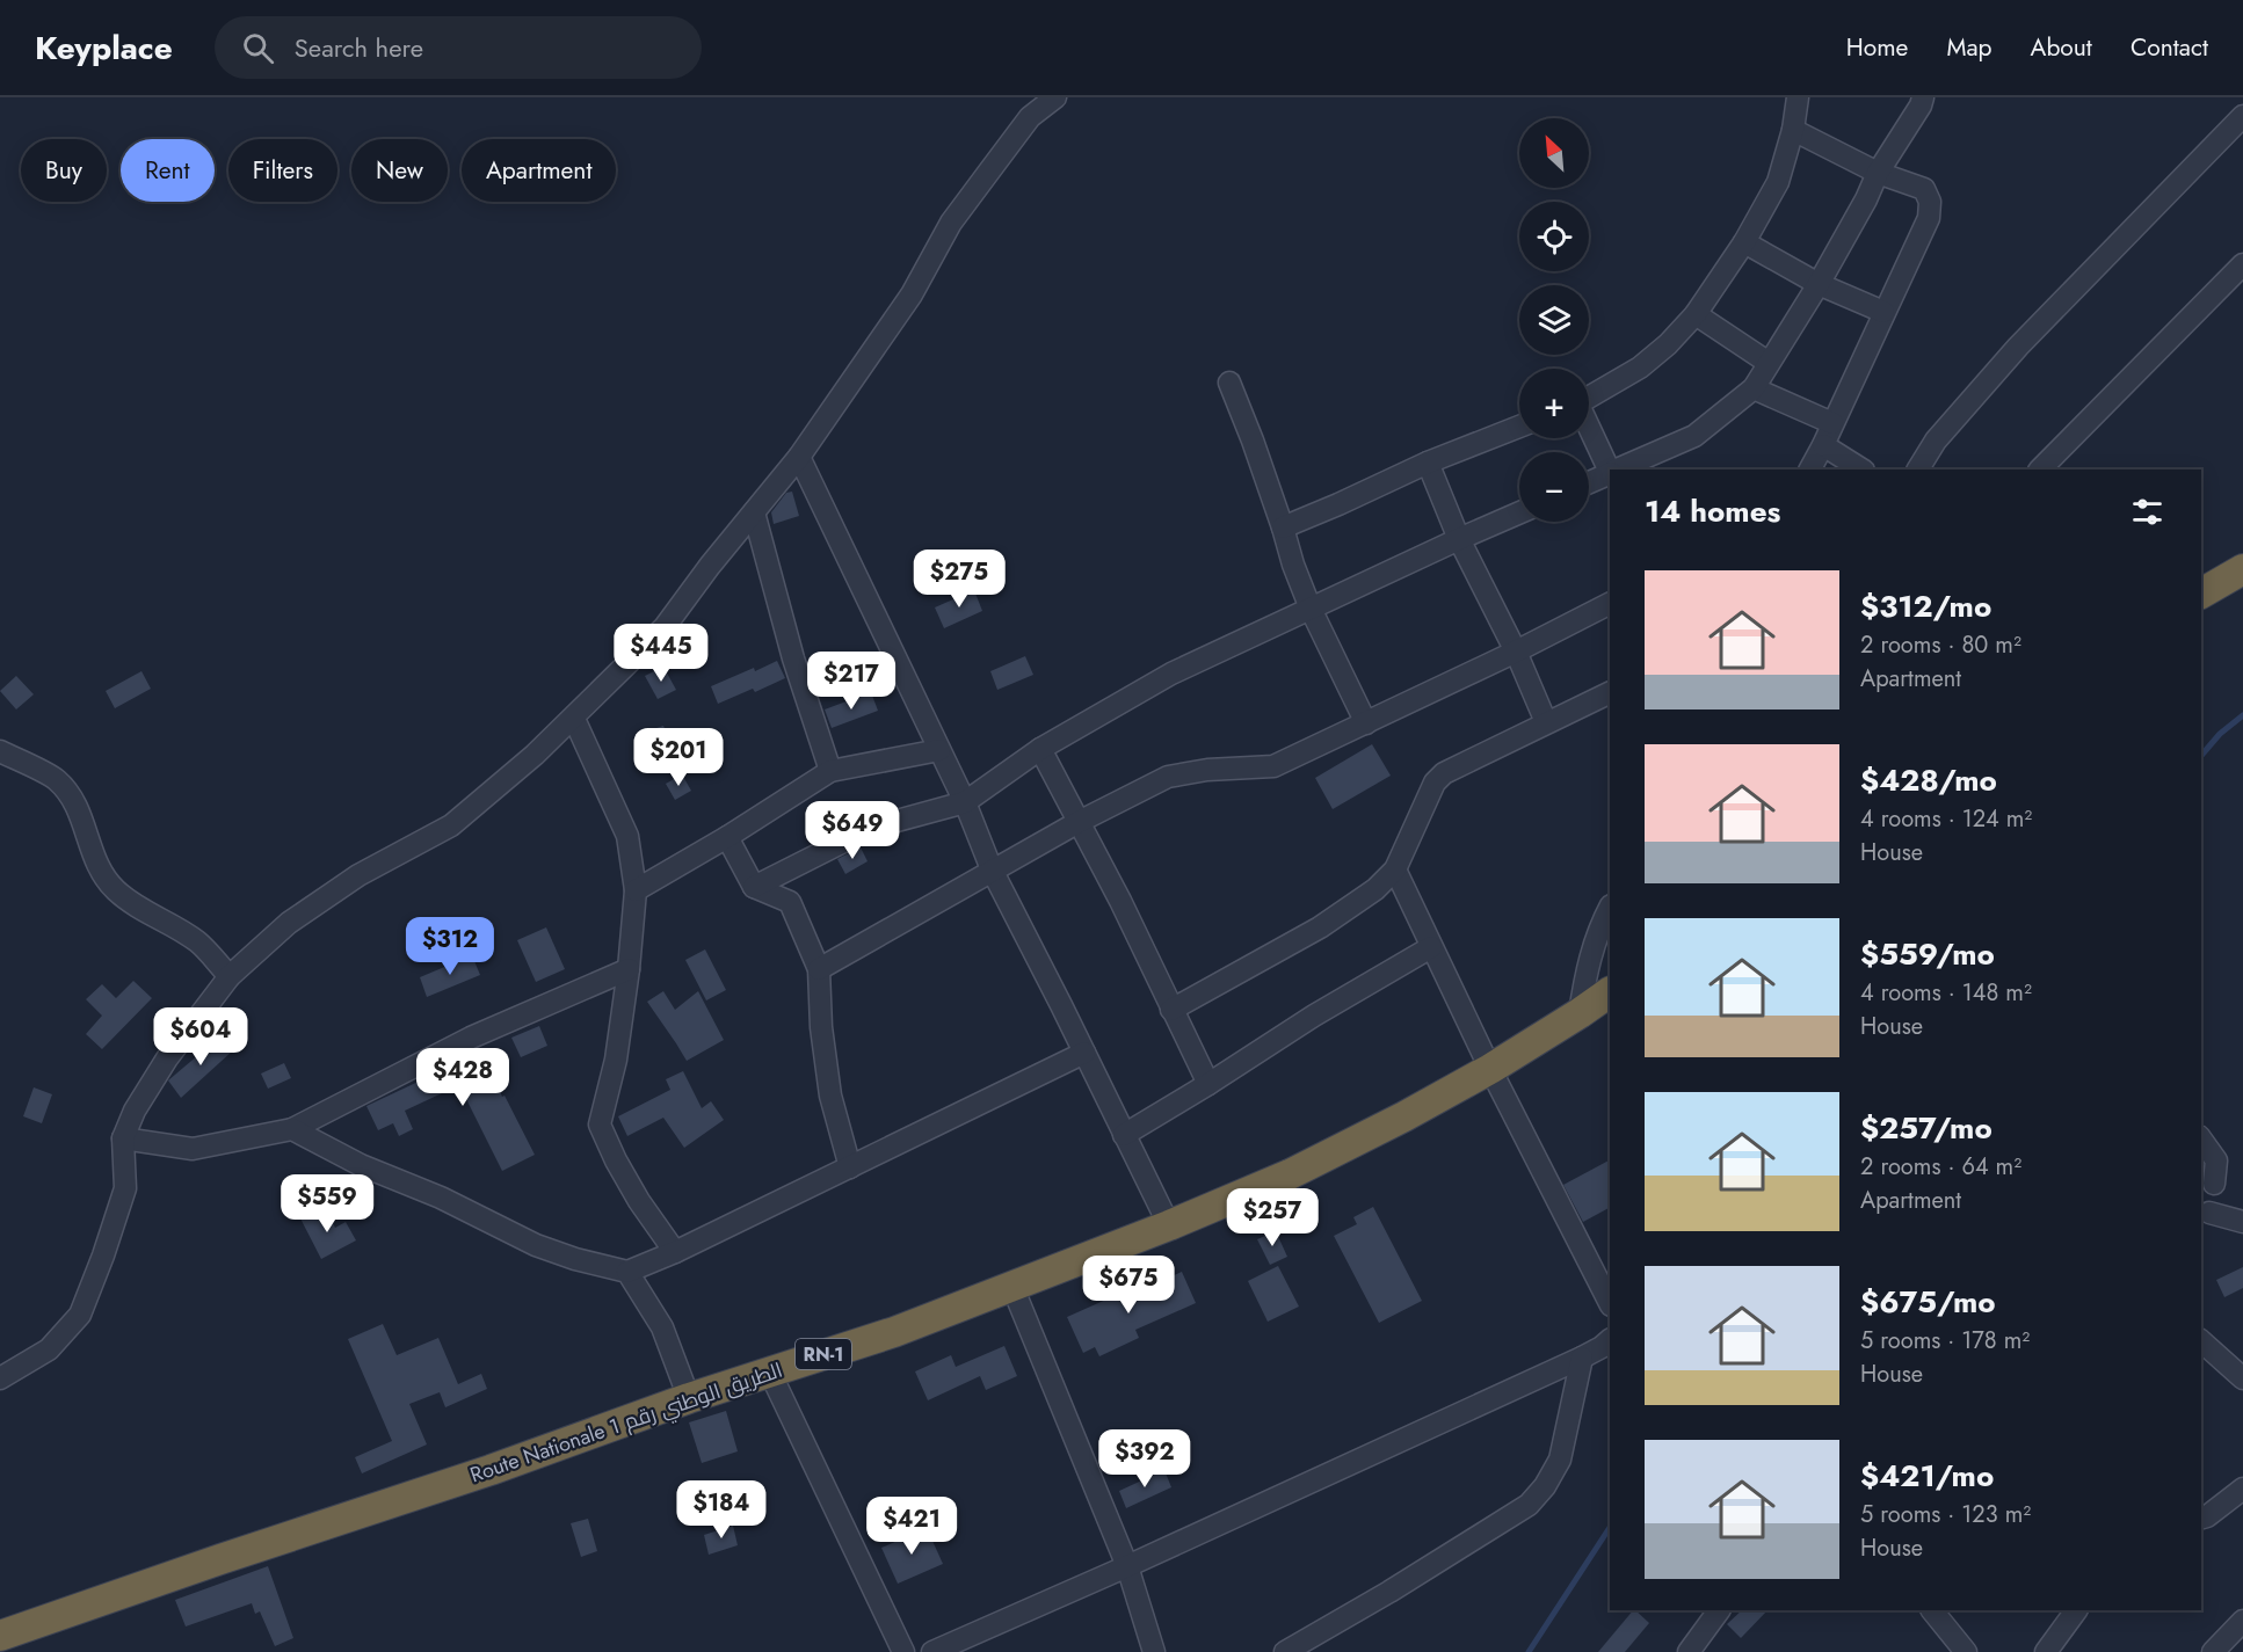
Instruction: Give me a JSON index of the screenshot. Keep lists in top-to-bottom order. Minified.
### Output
{"streets":{"highway":["RN-1","Route Nationale الطريق الوطني رقم 1"]},"north":"top left","page":{"header":"Keyplace","search":"Search here","nav":["Home","Map","About","Contact"],"map_buttons":["+","−"],"chip":["Buy","Rent","Filters","New","Apartment"],"heading":"14 homes","price":["$275","$445","$217","$201","$649","$312","$604","$428","$559","$257","$675","$392","$184","$421"],"list":[{"name":"$312/mo","note":"2 rooms · 80 m² · Apartment"},{"name":"$428/mo","note":"4 rooms · 124 m² · House"},{"name":"$559/mo","note":"4 rooms · 148 m² · House"},{"name":"$257/mo","note":"2 rooms · 64 m² · Apartment"},{"name":"$675/mo","note":"5 rooms · 178 m² · House"},{"name":"$421/mo","note":"5 rooms · 123 m² · House"}]}}
